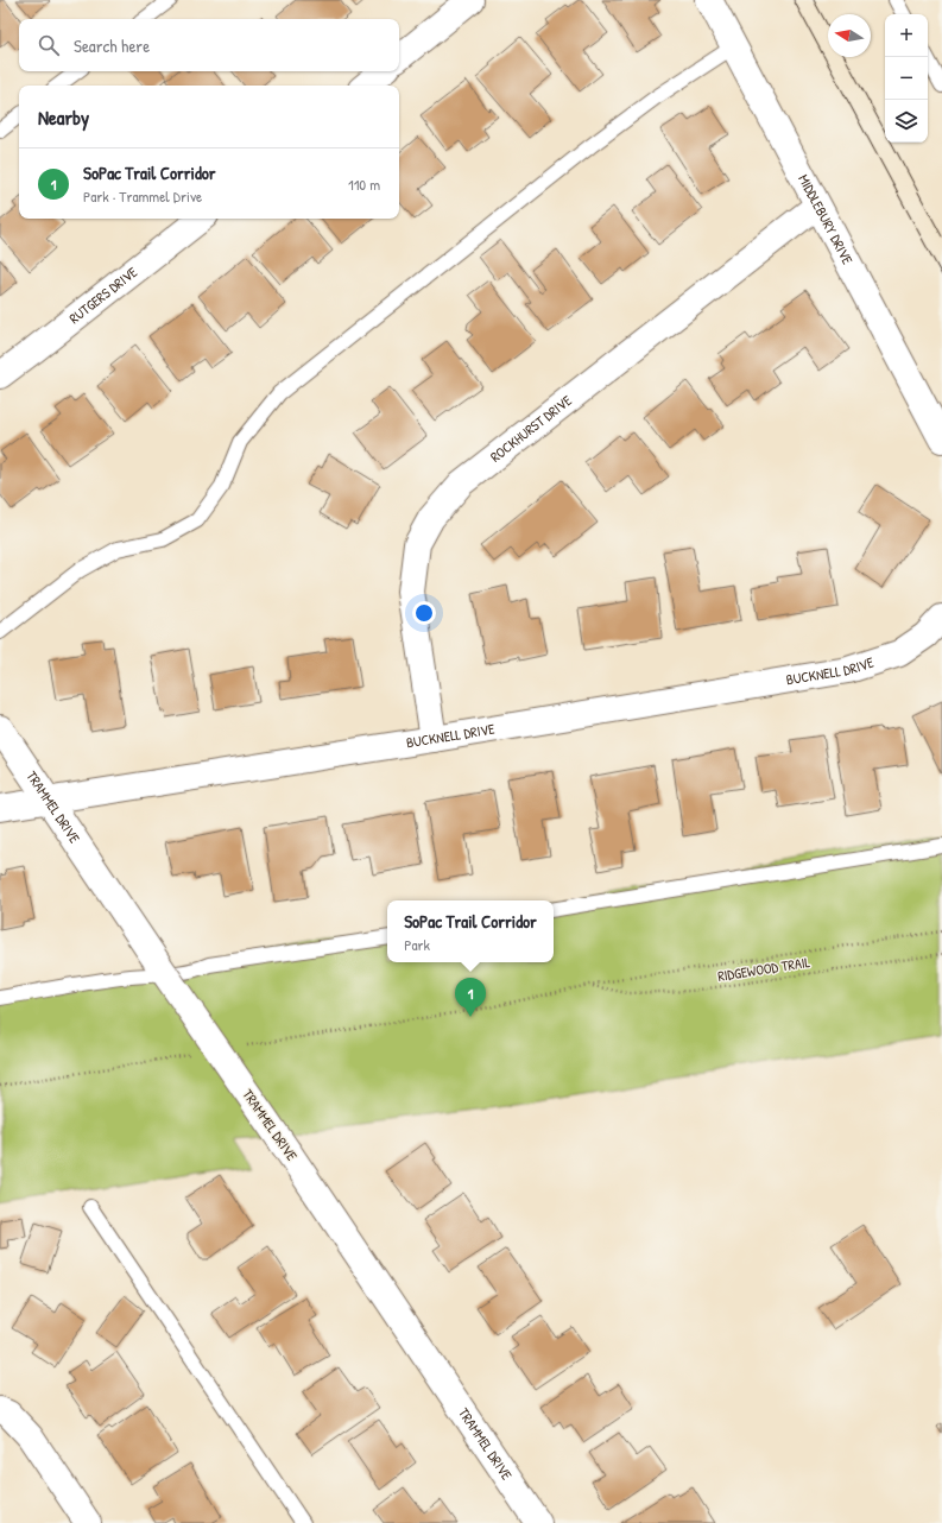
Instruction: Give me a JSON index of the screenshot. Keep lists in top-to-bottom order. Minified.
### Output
{"streets":{"street":["MIDDLEBURY DRIVE","RUTGERS DRIVE","ROCKHURST DRIVE","BUCKNELL DRIVE","TRAMMEL DRIVE"],"path":["RIDGEWOOD TRAIL"]},"crossings":[["MIDDLEBURY DRIVE","ROCKHURST DRIVE"],["ROCKHURST DRIVE","BUCKNELL DRIVE"],["BUCKNELL DRIVE","TRAMMEL DRIVE"]],"north":"left","page":{"map_buttons":["+","−"],"search":"Search here","heading":"Nearby","list":[{"mark":"1","name":"SoPac Trail Corridor","note":"Park · Trammel Drive","value":"110 m"}],"popup":["SoPac Trail Corridor","Park"],"pins":"1"}}
